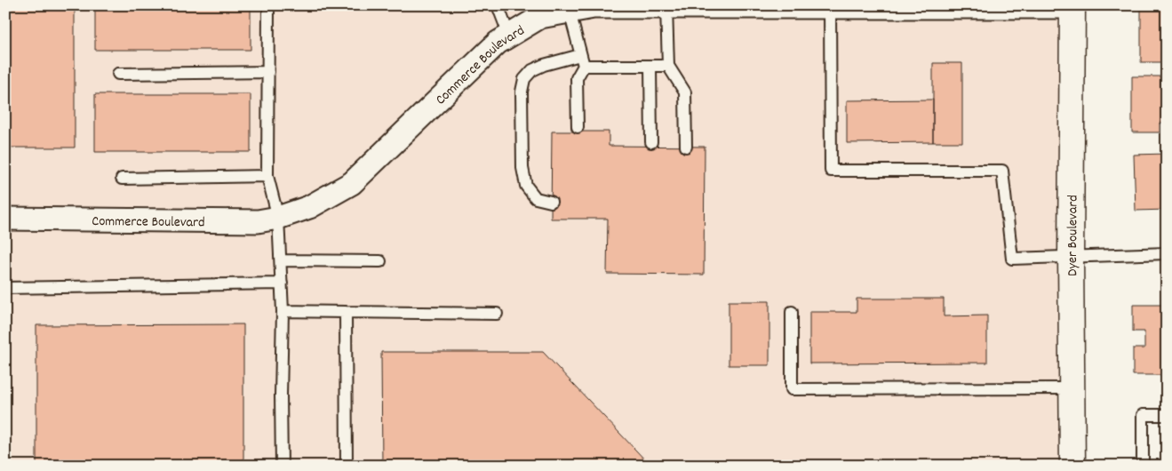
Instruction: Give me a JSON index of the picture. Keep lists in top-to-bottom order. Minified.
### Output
{"streets":{"main road":["Dyer Boulevard"],"street":["Commerce Boulevard"]},"crossings":[["Commerce Boulevard","Dyer Boulevard"]]}
